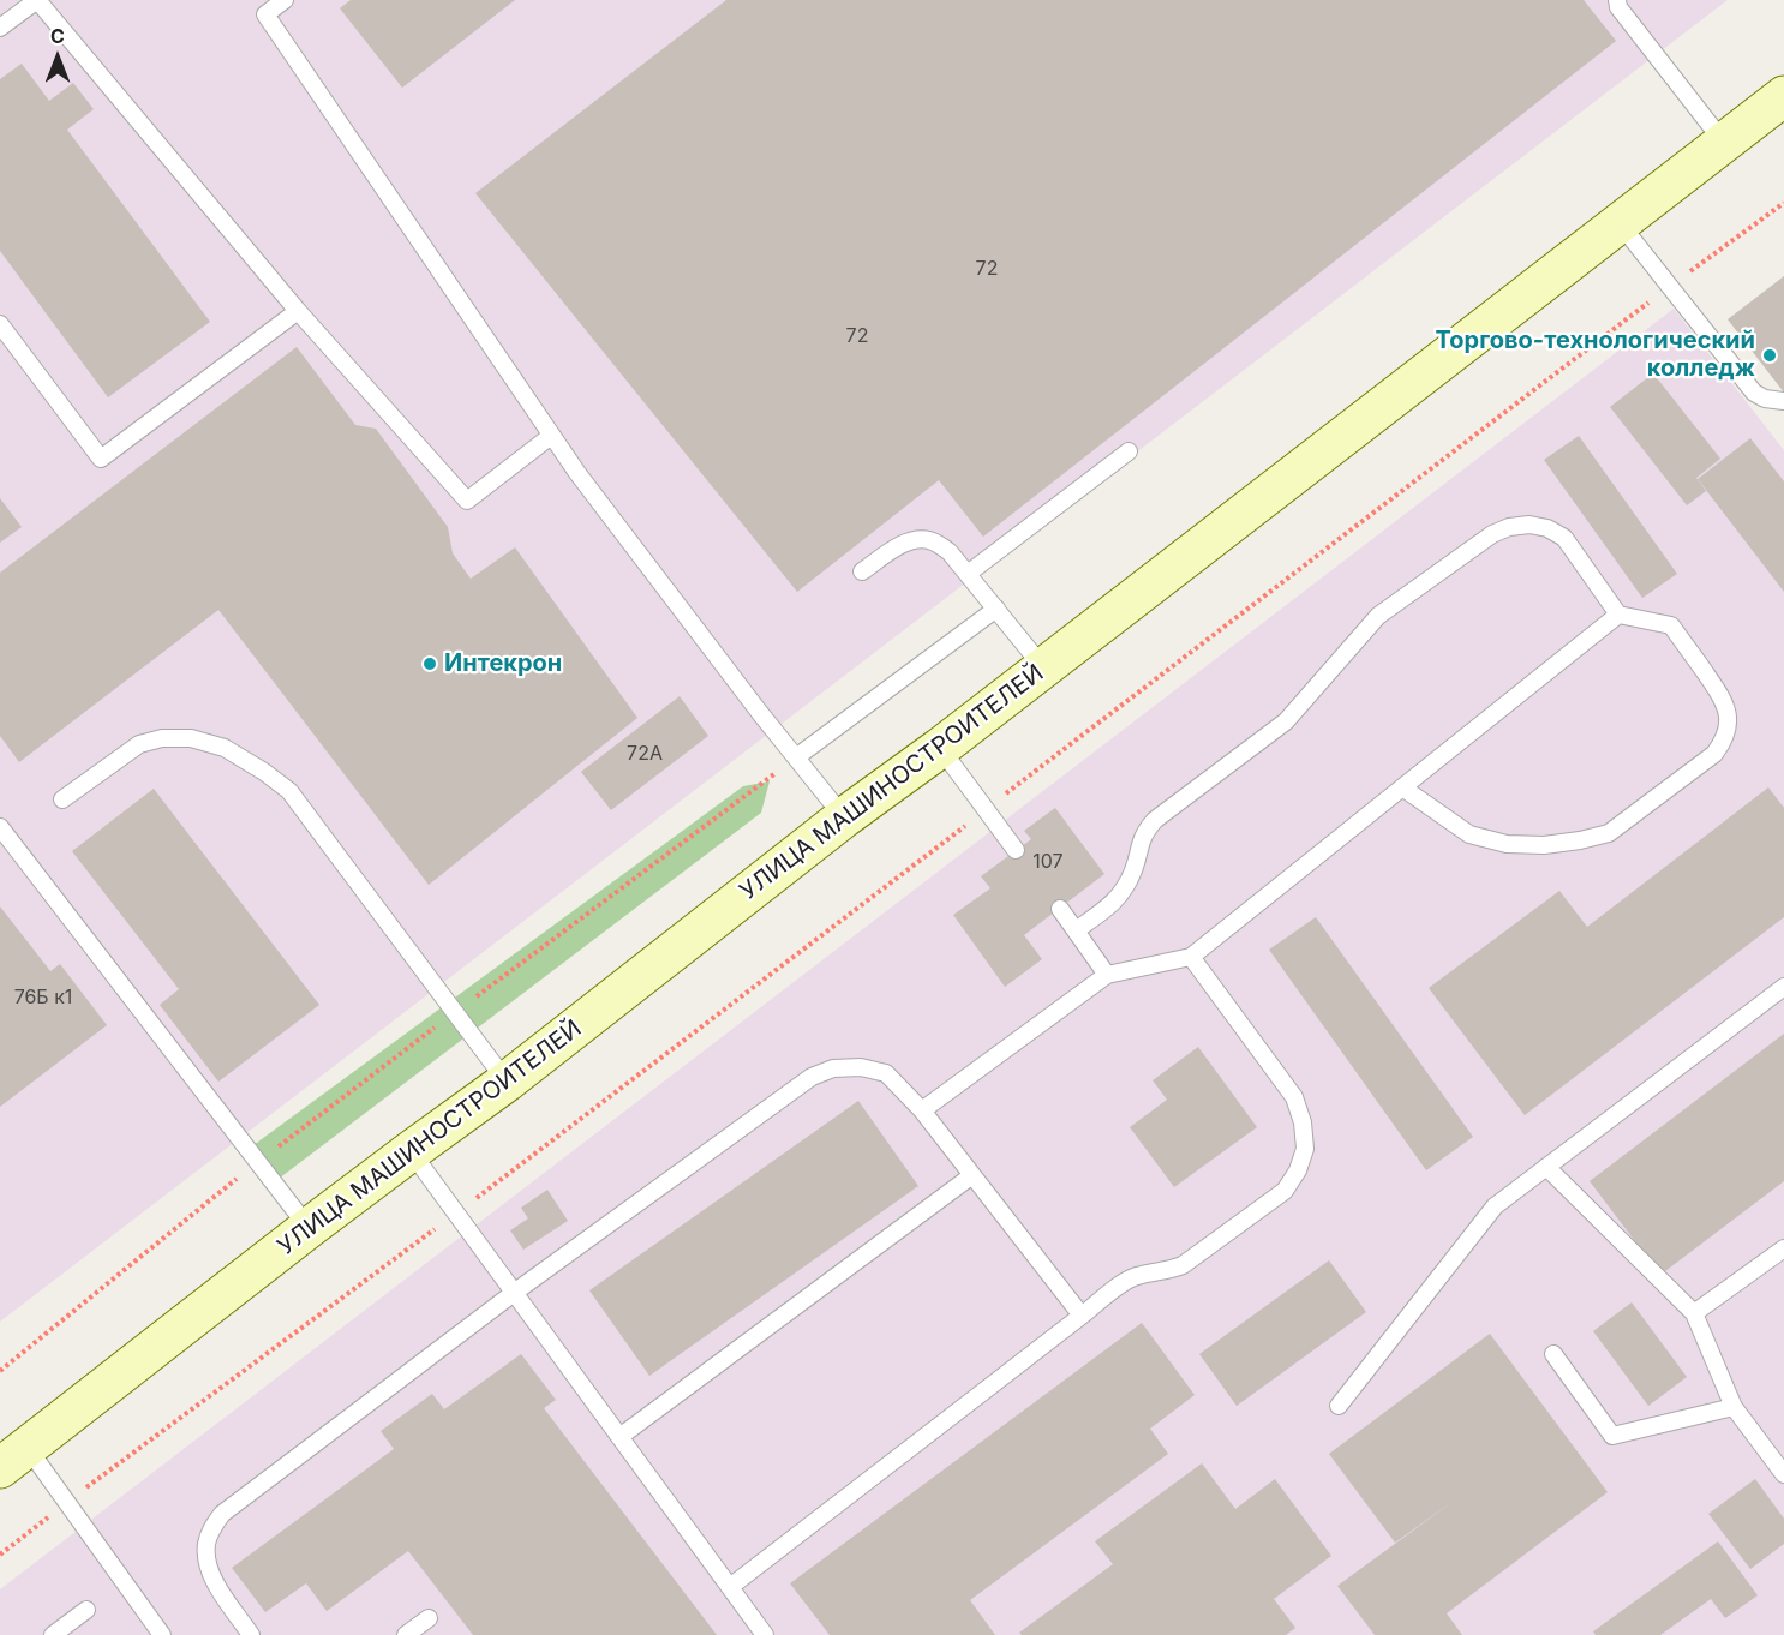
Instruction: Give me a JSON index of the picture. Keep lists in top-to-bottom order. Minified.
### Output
{"streets":{"main road":["УЛИЦА МАШИНОСТРОИТЕЛЕЙ"]},"places":["Торгово-технологический колледж","Интекрон"],"house_numbers":["72","72","72А","107","76Б к1"],"north":"top"}
